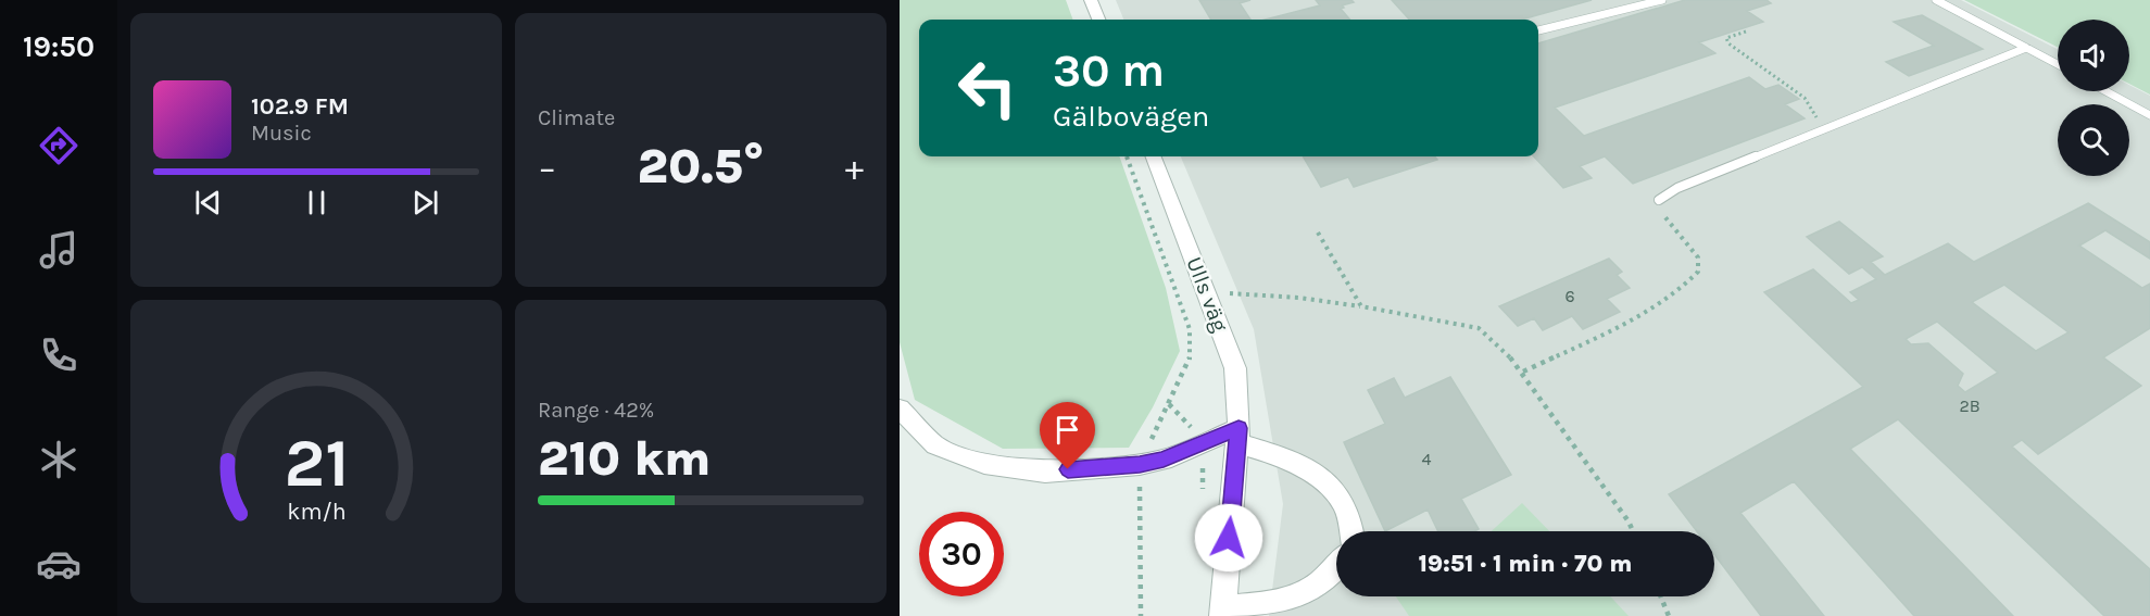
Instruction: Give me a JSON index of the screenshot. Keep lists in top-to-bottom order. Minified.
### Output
{"streets":{"street":["Ulls väg"]},"house_numbers":["6","2B","4"],"page":{"tabs":"19:50","tile":["Climate",["Range · 42%","210 km"]],"turn":["30 m","Gälbovägen"],"song":["102.9 FM","Music"],"heat":["−","20.5°","+"],"limit":"30","trip":"19:51 · 1 min · 70 m","gauge":["21","km/h"]}}
